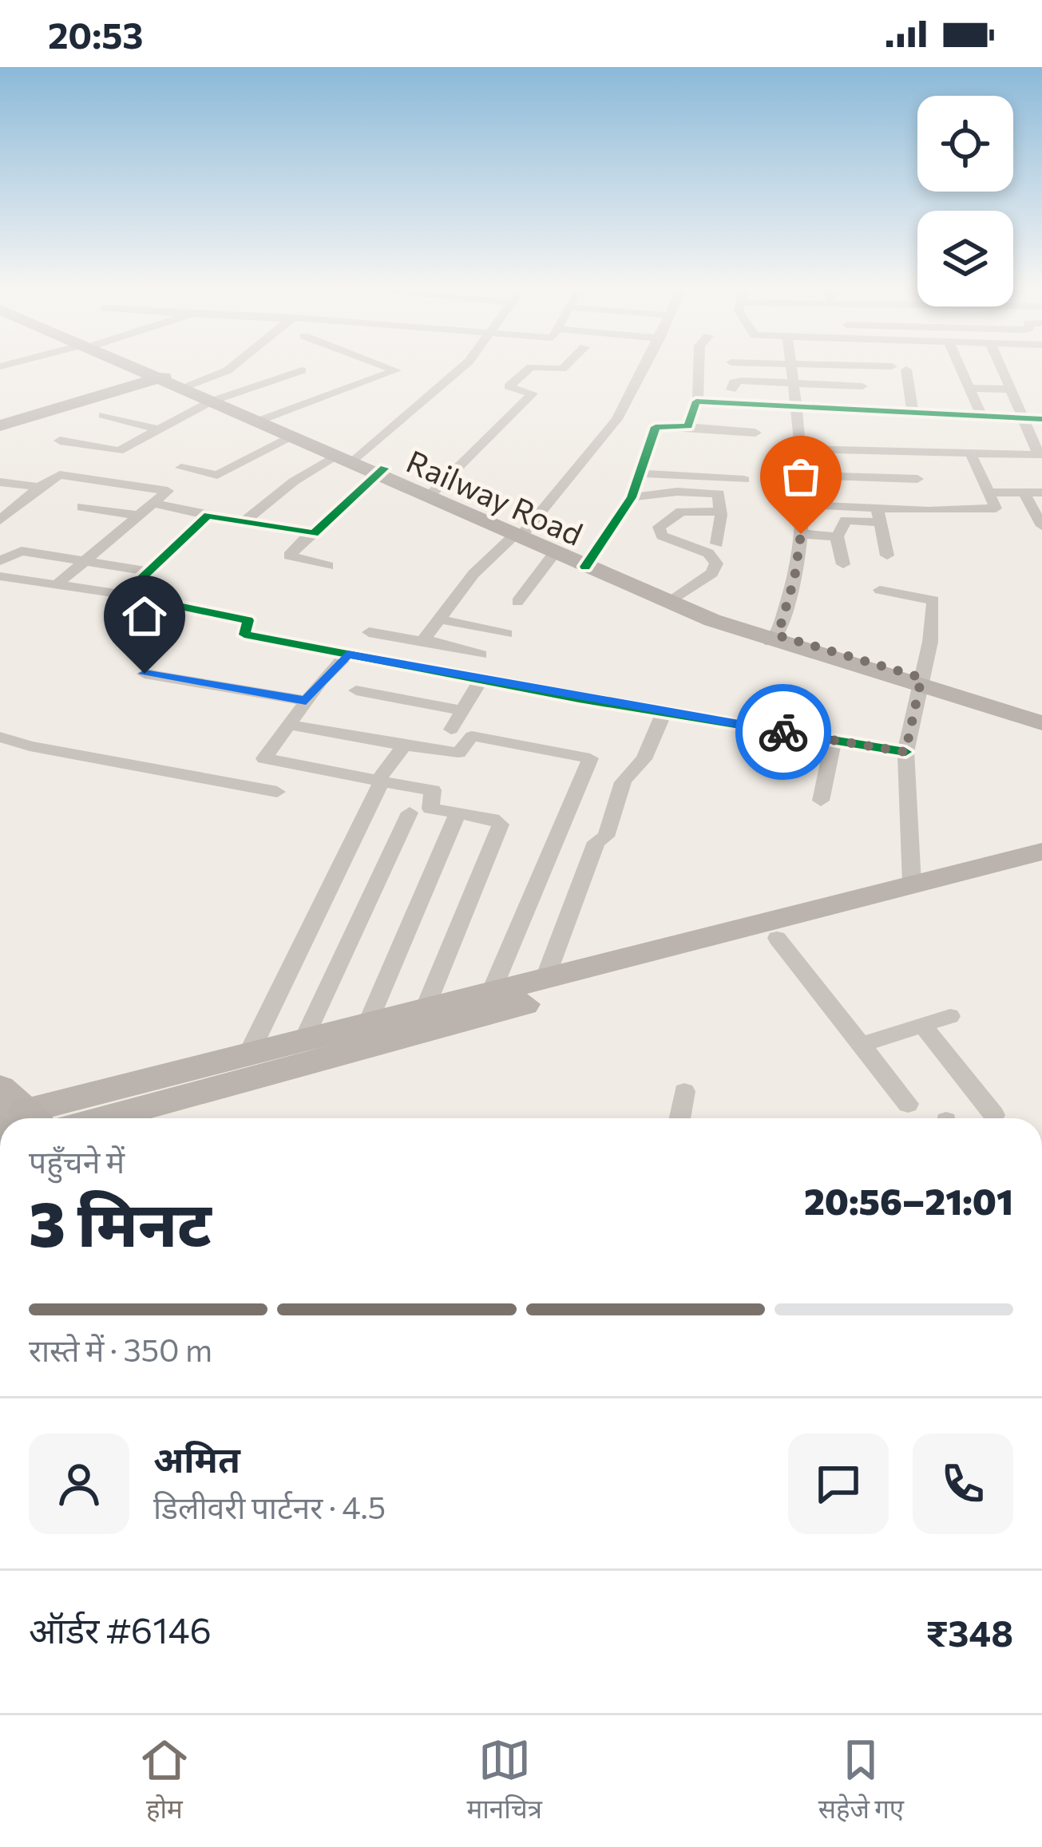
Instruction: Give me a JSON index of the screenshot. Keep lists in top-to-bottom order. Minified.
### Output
{"streets":{"street":["Railway Road"]},"page":{"status":"20:53","heading":["3 मिनट","पहुँचने में","20:56–21:01"],"panel":["अमित","डिलीवरी पार्टनर · 4.5","ऑर्डर #6146","₹348"],"bar":"रास्ते में · 350 m","tabs":["होम","मानचित्र","सहेजे गए"]}}
